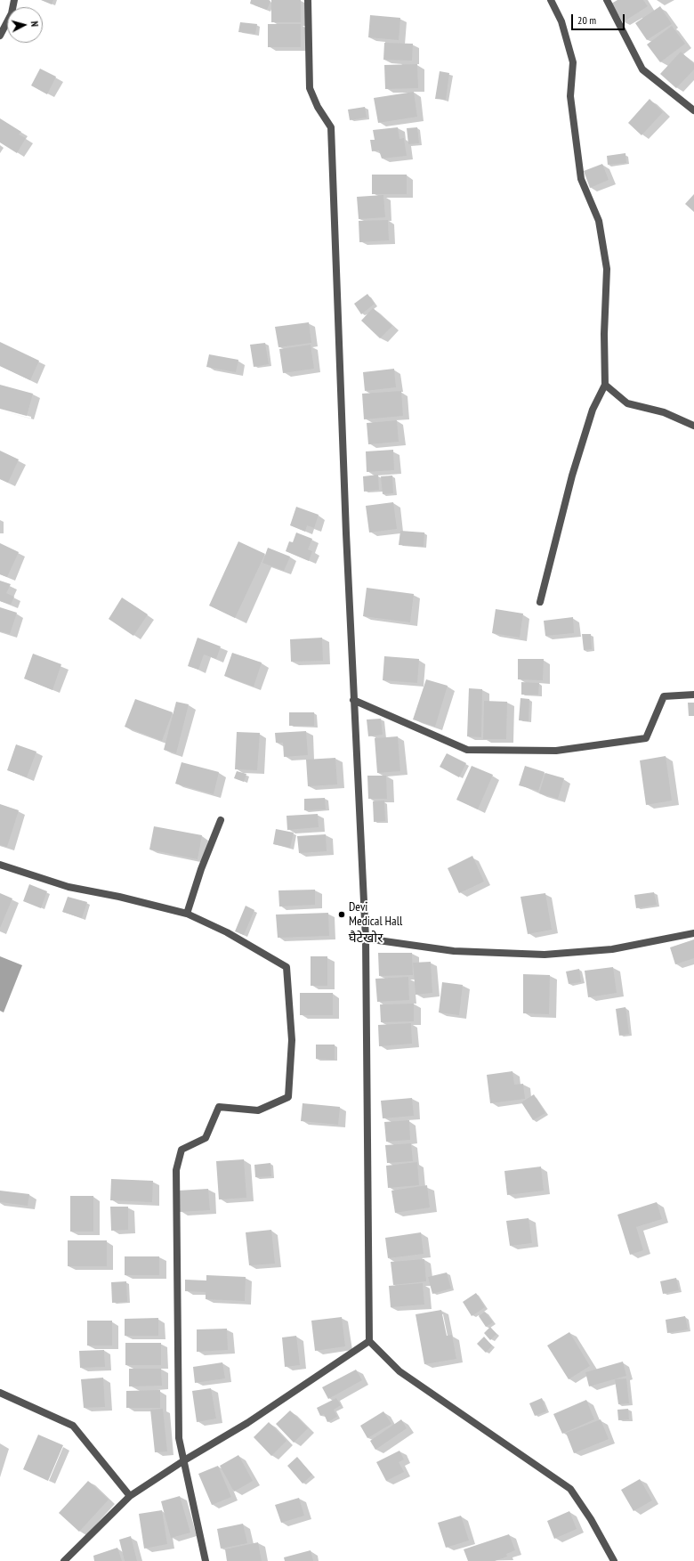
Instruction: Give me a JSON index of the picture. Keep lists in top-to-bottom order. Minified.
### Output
{"districts":["घैटेखोर"],"places":["Devi Medical Hall"],"scale_bar":"20 m","north":"right"}
